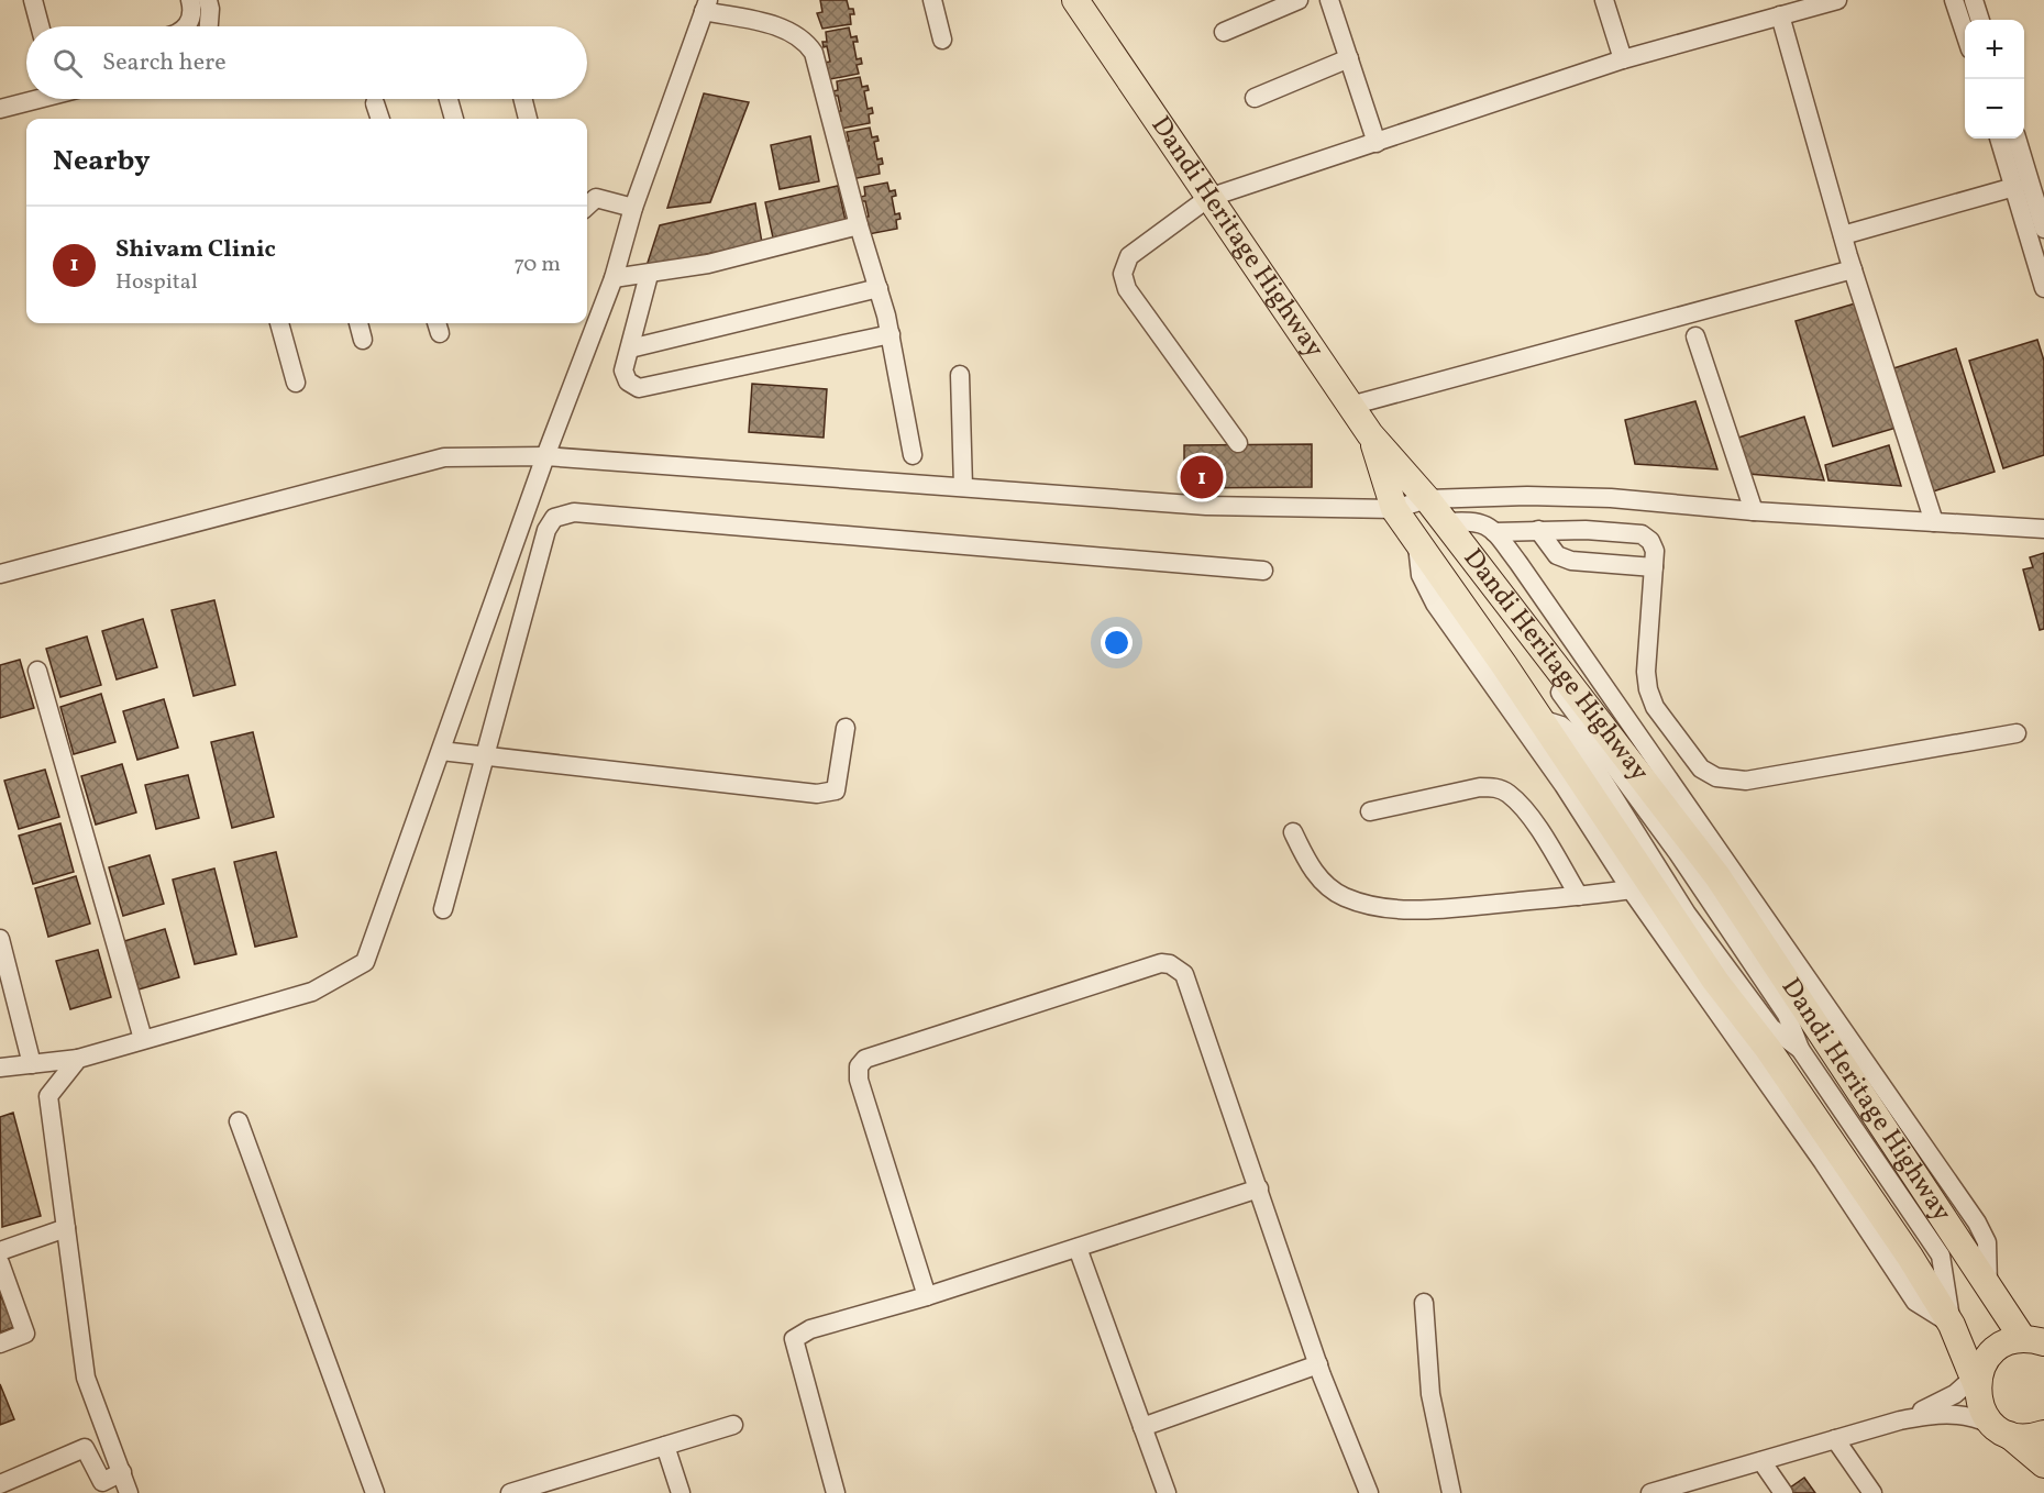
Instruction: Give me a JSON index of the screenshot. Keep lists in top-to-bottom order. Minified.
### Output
{"streets":{"highway":["Dandi Heritage Highway"]},"page":{"map_buttons":["+","−"],"search":"Search here","heading":"Nearby","list":[{"mark":"1","name":"Shivam Clinic","note":"Hospital","value":"70 m"}],"pins":"1"}}
